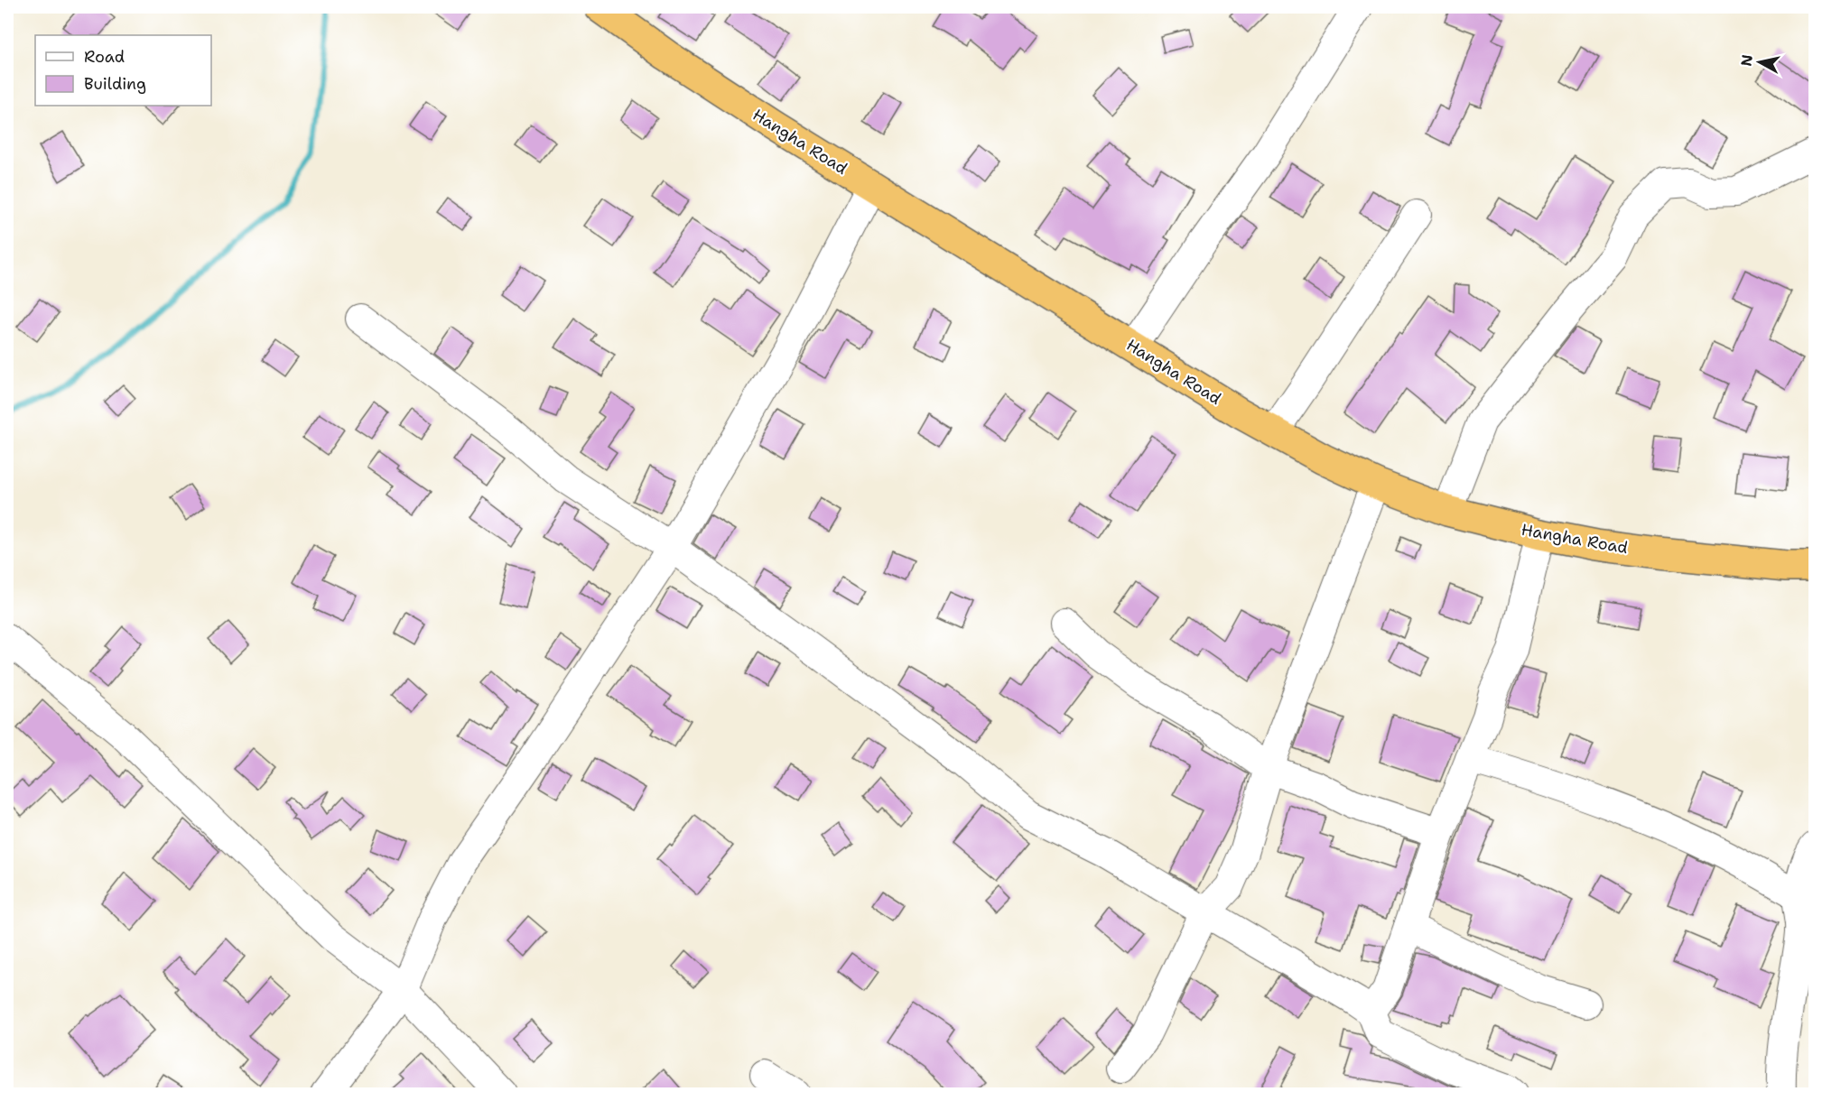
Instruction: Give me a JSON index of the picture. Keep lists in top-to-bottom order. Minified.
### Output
{"streets":{"highway":["Hangha Road"]},"legend":["Road","Building"],"north":"left"}
